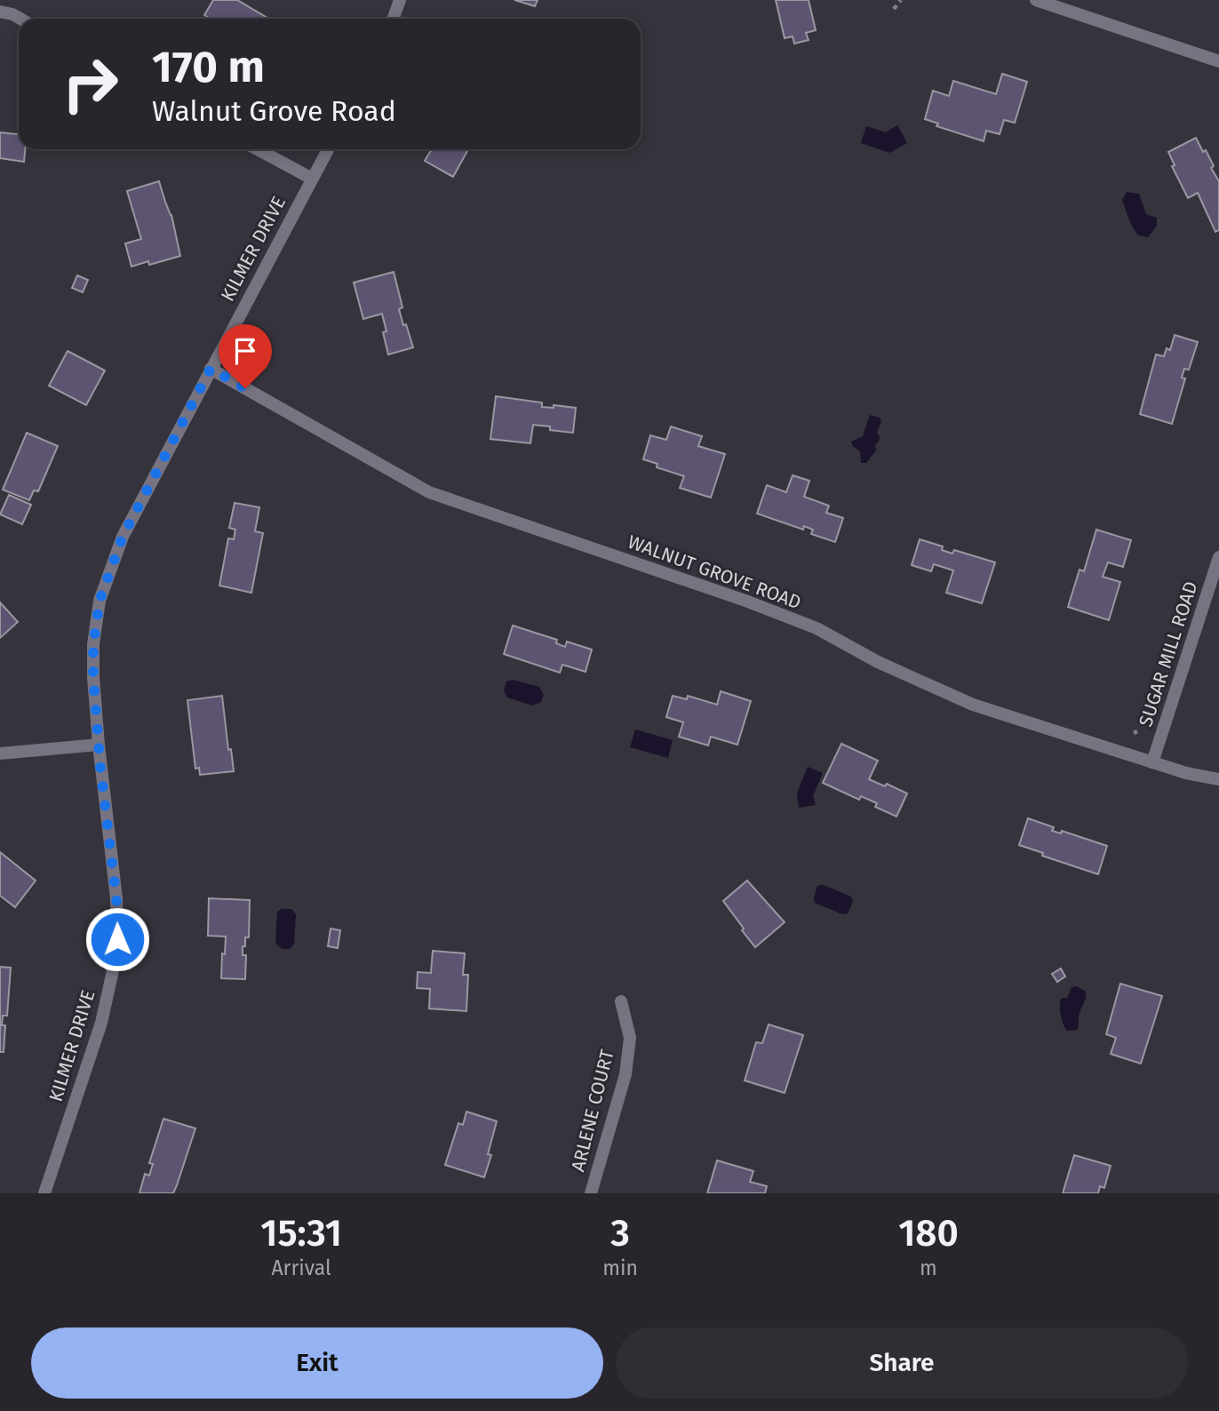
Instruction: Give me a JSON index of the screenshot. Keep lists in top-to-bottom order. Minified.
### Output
{"streets":{"street":["KILMER DRIVE","WALNUT GROVE ROAD","SUGAR MILL ROAD","ARLENE COURT"]},"crossings":[["KILMER DRIVE","WALNUT GROVE ROAD"],["WALNUT GROVE ROAD","SUGAR MILL ROAD"]],"page":{"turn":["170 m","Walnut Grove Road"],"eta":["15:31","Arrival","3","min","180","m"],"buttons":["Exit","Share"]}}
